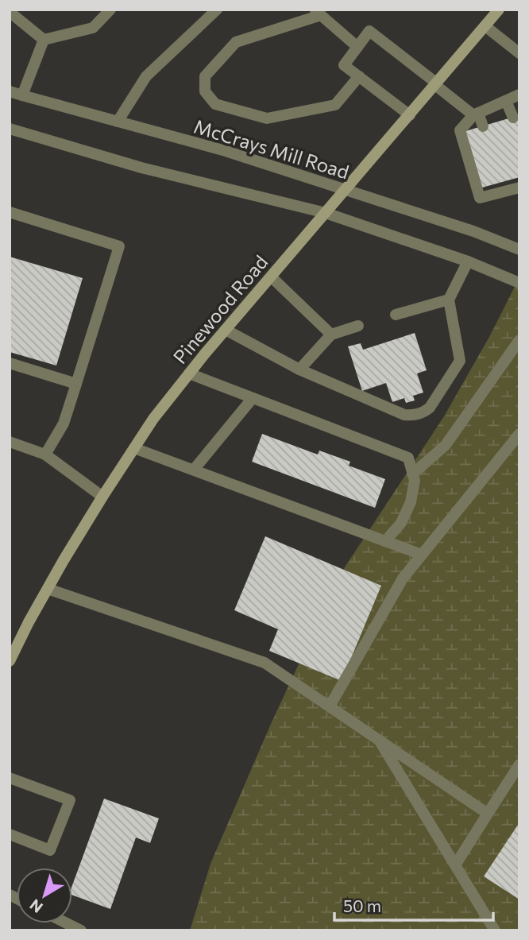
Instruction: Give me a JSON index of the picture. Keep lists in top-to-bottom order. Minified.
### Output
{"streets":{"main road":["Pinewood Road"],"street":["McCrays Mill Road"]},"crossings":[["McCrays Mill Road","Pinewood Road"]],"scale_bar":"50 m","north":"bottom left"}
